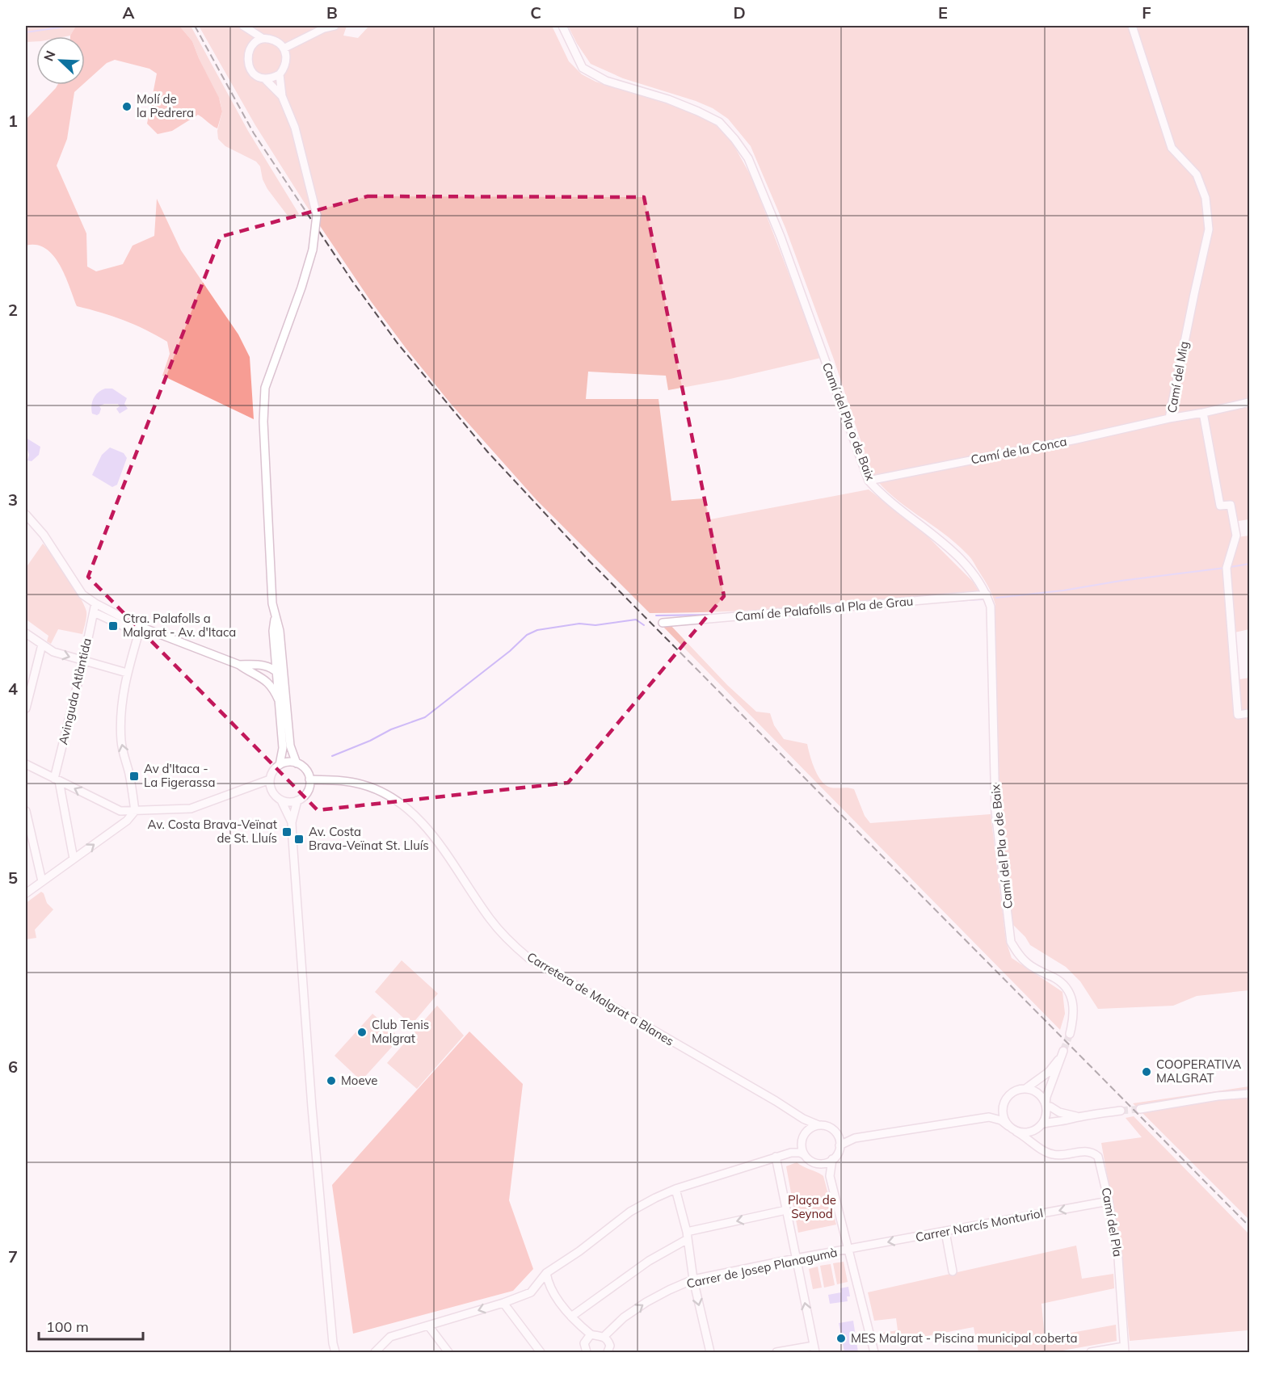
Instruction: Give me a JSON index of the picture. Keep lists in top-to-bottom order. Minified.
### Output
{"streets":{"street":["Camí del Mig","Camí del Pla o de Baix","Camí de la Conca","Camí de Palafolls al Pla de Grau","Avinguda Atlàntida","Carretera de Malgrat a Blanes","Camí del Pla","Carrer Narcís Monturiol","Carrer de Josep Planagumà"]},"crossings":[["Camí del Mig","Camí de la Conca"],["Camí del Pla o de Baix","Camí de la Conca"],["Camí del Pla o de Baix","Camí de Palafolls al Pla de Grau"],["Camí del Pla","Carrer Narcís Monturiol"],["Carrer Narcís Monturiol","Carrer de Josep Planagumà"]],"one_way":["Carrer Narcís Monturiol"],"parks":["Plaça de Seynod"],"places":{"other":["Molí de la Pedrera","Club Tenis Malgrat","COOPERATIVA MALGRAT","Moeve","MES Malgrat - Piscina municipal coberta"],"transit":["Ctra. Palafolls a Malgrat - Av. d'Itaca","Av d'Itaca - La Figerassa","Av. Costa Brava-Veïnat de St. Lluís","Av. Costa Brava-Veïnat St. Lluís"]},"scale_bar":"100 m","north":"top left","grid":{"columns":["A","B","C","D","E","F"],"rows":["1","2","3","4","5","6","7"]}}
